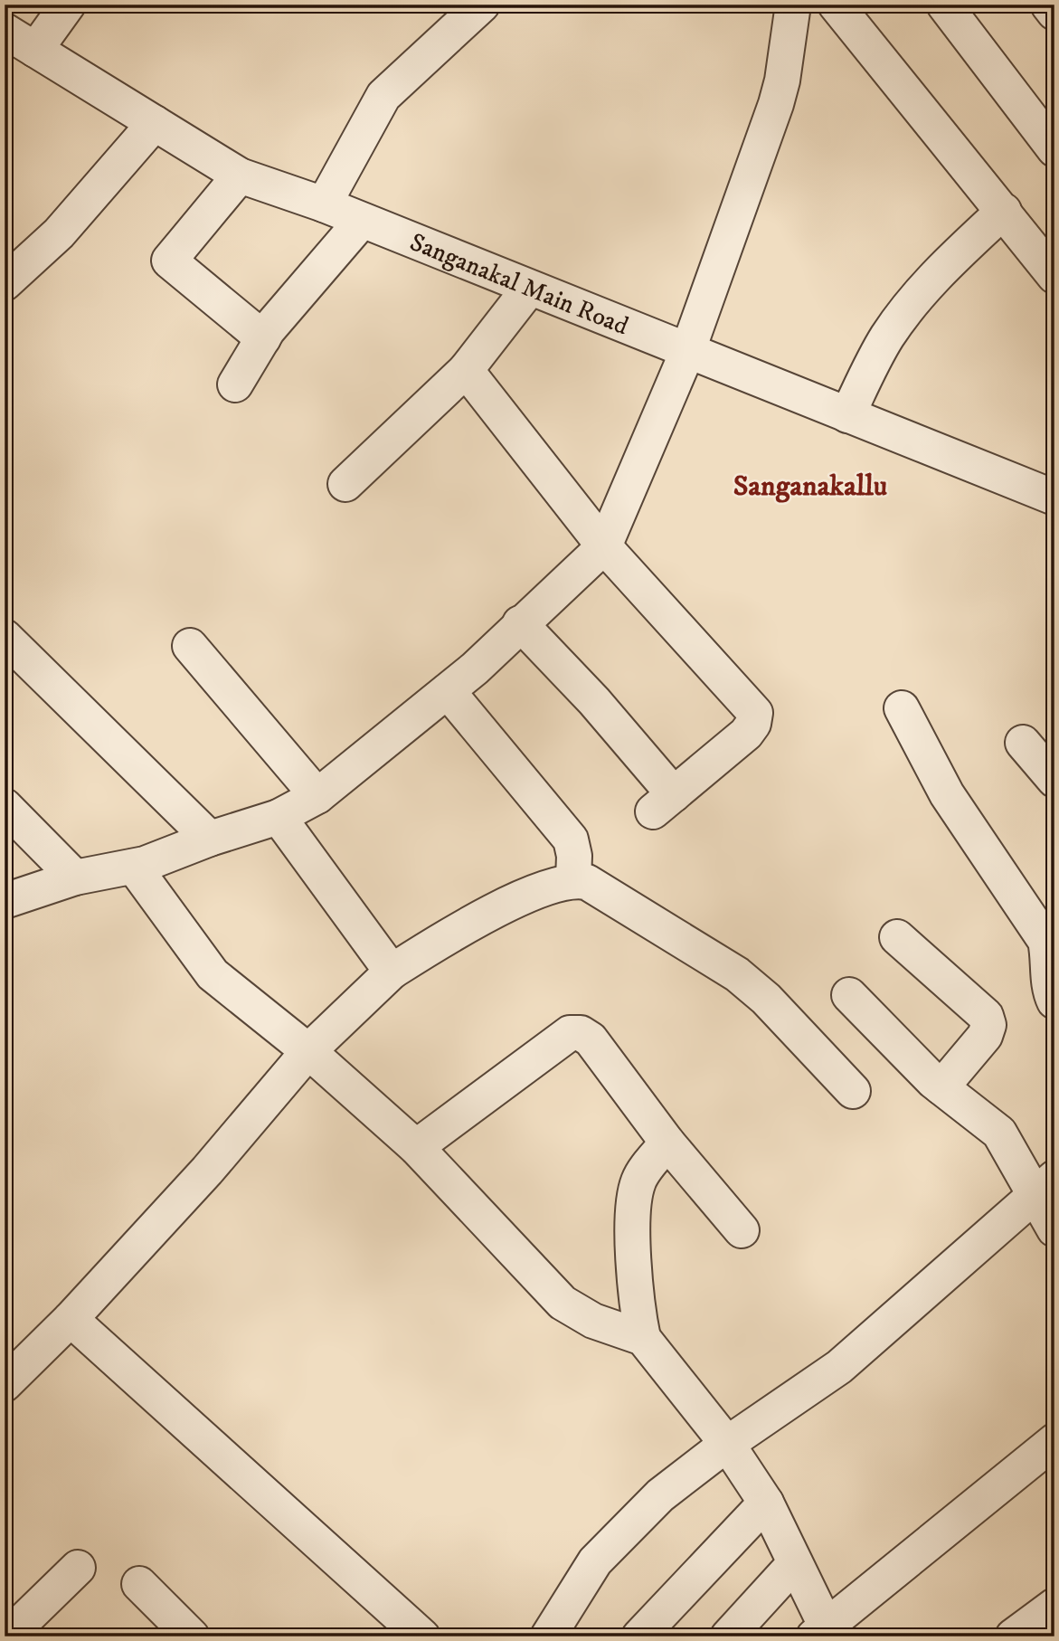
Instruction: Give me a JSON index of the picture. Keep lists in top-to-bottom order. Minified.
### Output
{"streets":{"street":["Sanganakal Main Road"]},"districts":["Sanganakallu"]}
